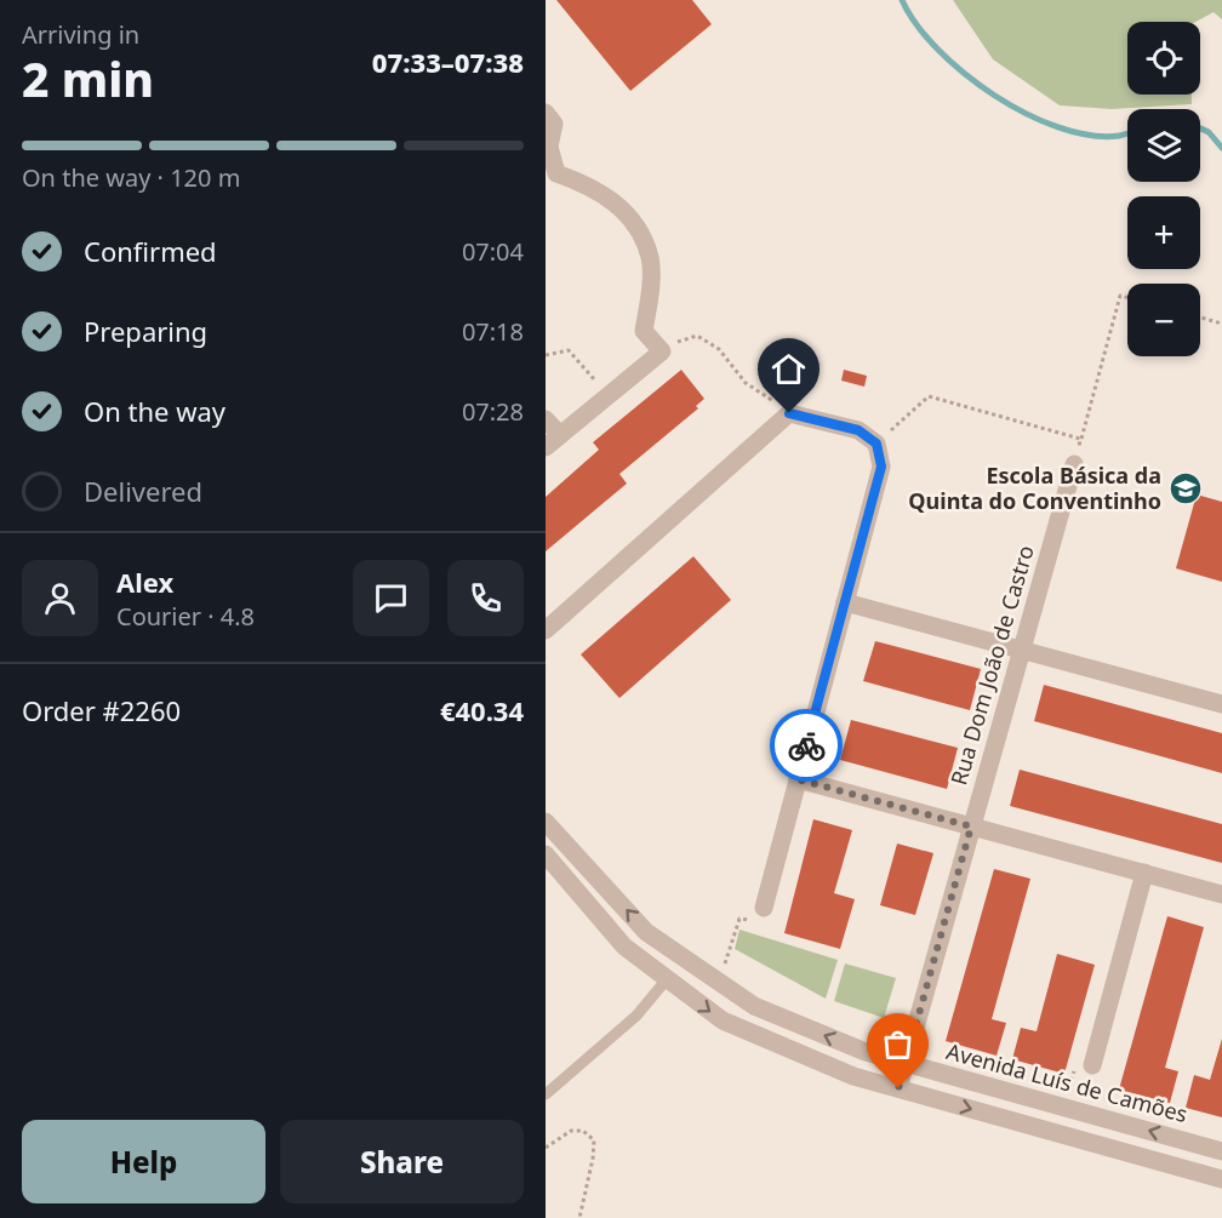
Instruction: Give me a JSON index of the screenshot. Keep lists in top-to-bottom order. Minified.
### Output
{"streets":{"street":["Rua Dom João de Castro","Avenida Luís de Camões"]},"crossings":[["Rua Dom João de Castro","Avenida Luís de Camões"]],"places":{"school or university":["Escola Básica da Quinta do Conventinho"]},"page":{"heading":["2 min","Arriving in","07:33–07:38"],"panel":["Alex","Courier · 4.8","Order #2260","€40.34"],"map_buttons":["+","−"],"bar":"On the way · 120 m","list":[["Confirmed","07:04"],["Preparing","07:18"],["On the way","07:28"],"Delivered"],"buttons":["Help","Share"]}}
